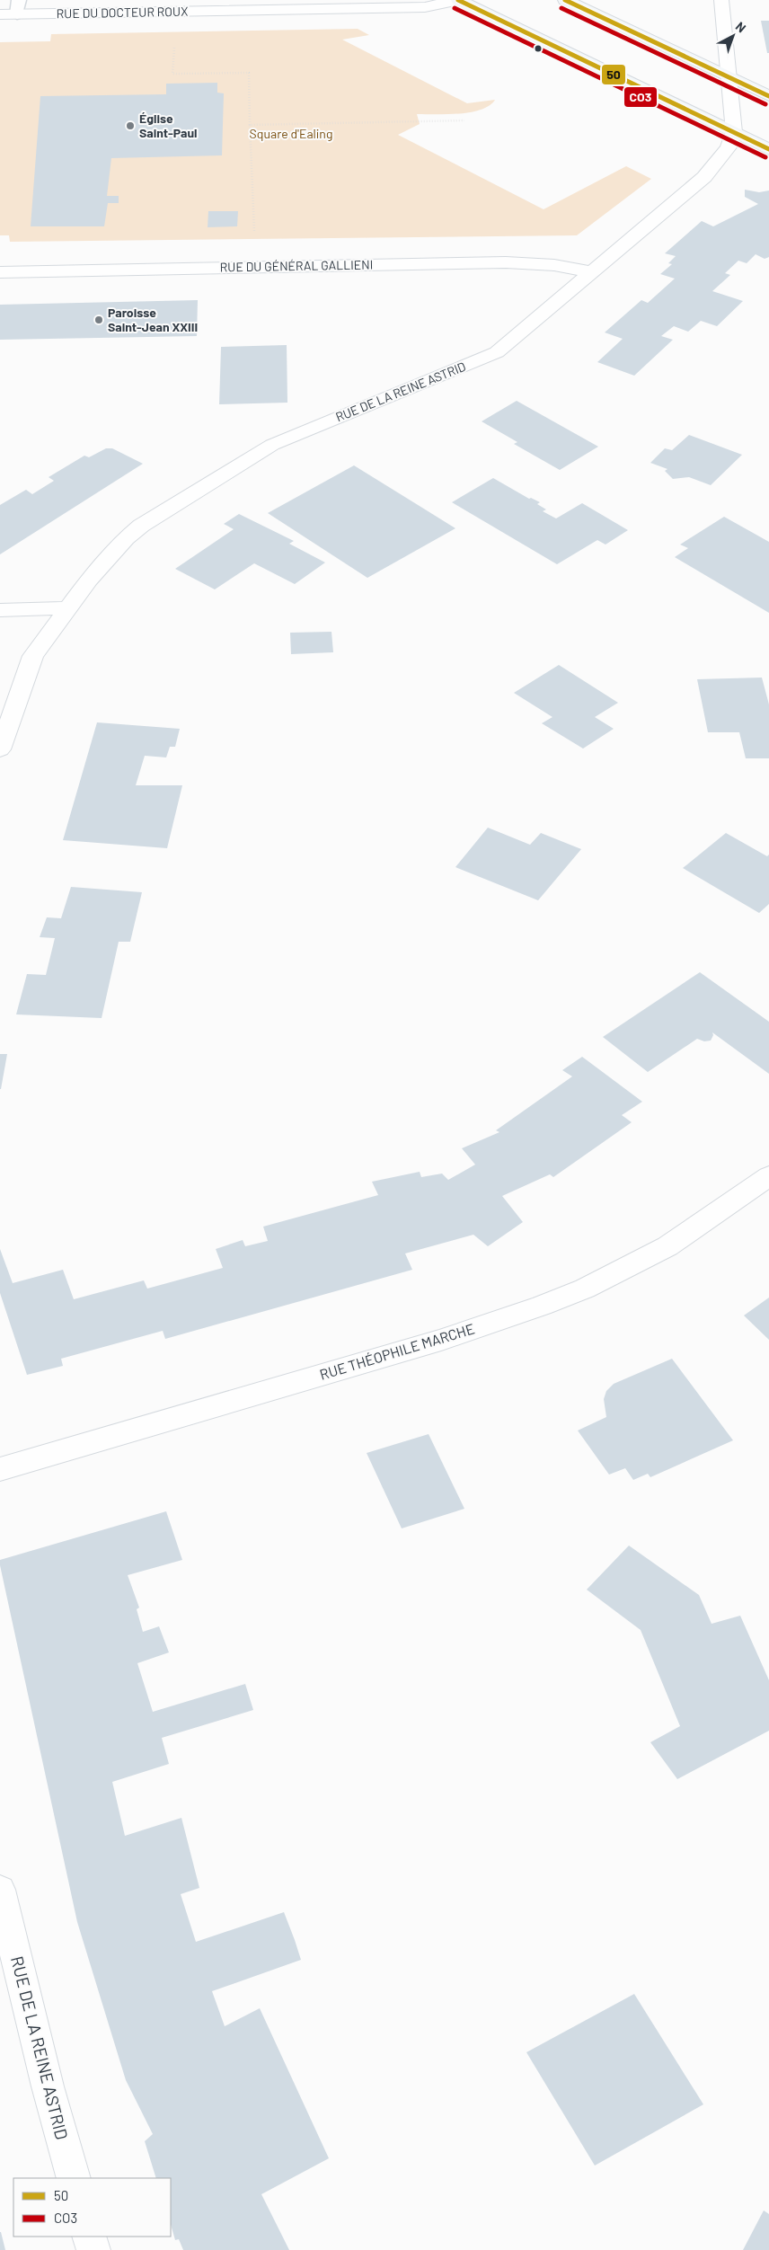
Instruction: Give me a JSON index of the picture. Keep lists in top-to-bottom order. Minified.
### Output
{"streets":{"street":["RUE DU DOCTEUR ROUX","RUE DU GÉNÉRAL GALLIENI","RUE DE LA REINE ASTRID","RUE THÉOPHILE MARCHE"]},"crossings":[["RUE DU GÉNÉRAL GALLIENI","RUE DE LA REINE ASTRID"]],"parks":["Square d'Ealing"],"places":["Église Saint-Paul","Paroisse Saint-Jean XXIII"],"lines":["transit line 50","transit line CO3"],"legend":["50","CO3"],"north":"top right"}
